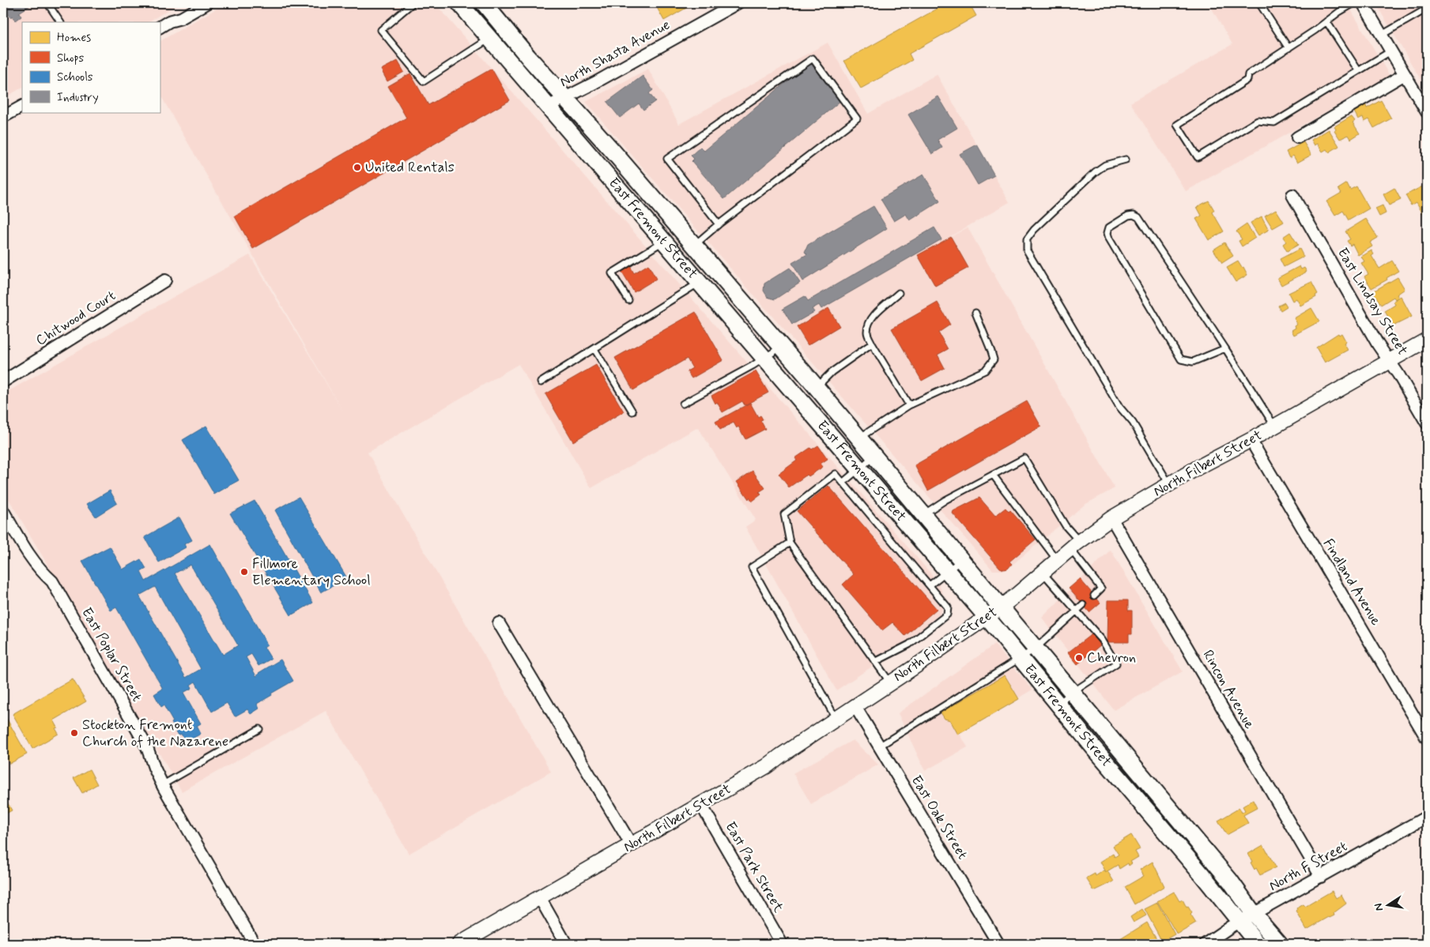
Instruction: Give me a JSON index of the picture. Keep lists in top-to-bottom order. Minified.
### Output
{"streets":{"main road":["East Fremont Street"],"street":["North Shasta Avenue","East Lindsay Street","Chitwood Court","North Filbert Street","Findland Avenue","East Poplar Street","Rincon Avenue","East Oak Street","North F Street","East Park Street"]},"crossings":[["North Shasta Avenue","East Fremont Street"],["East Fremont Street","North Filbert Street"],["East Fremont Street","North F Street"],["East Lindsay Street","North Filbert Street"],["North Filbert Street","Findland Avenue"],["North Filbert Street","Rincon Avenue"],["North Filbert Street","East Oak Street"],["North Filbert Street","East Park Street"],["Rincon Avenue","North F Street"]],"places":["United Rentals","Fillmore Elementary School","Chevron","Stockton Fremont Church of the Nazarene"],"legend":["Homes","Shops","Schools","Industry"],"north":"left"}
